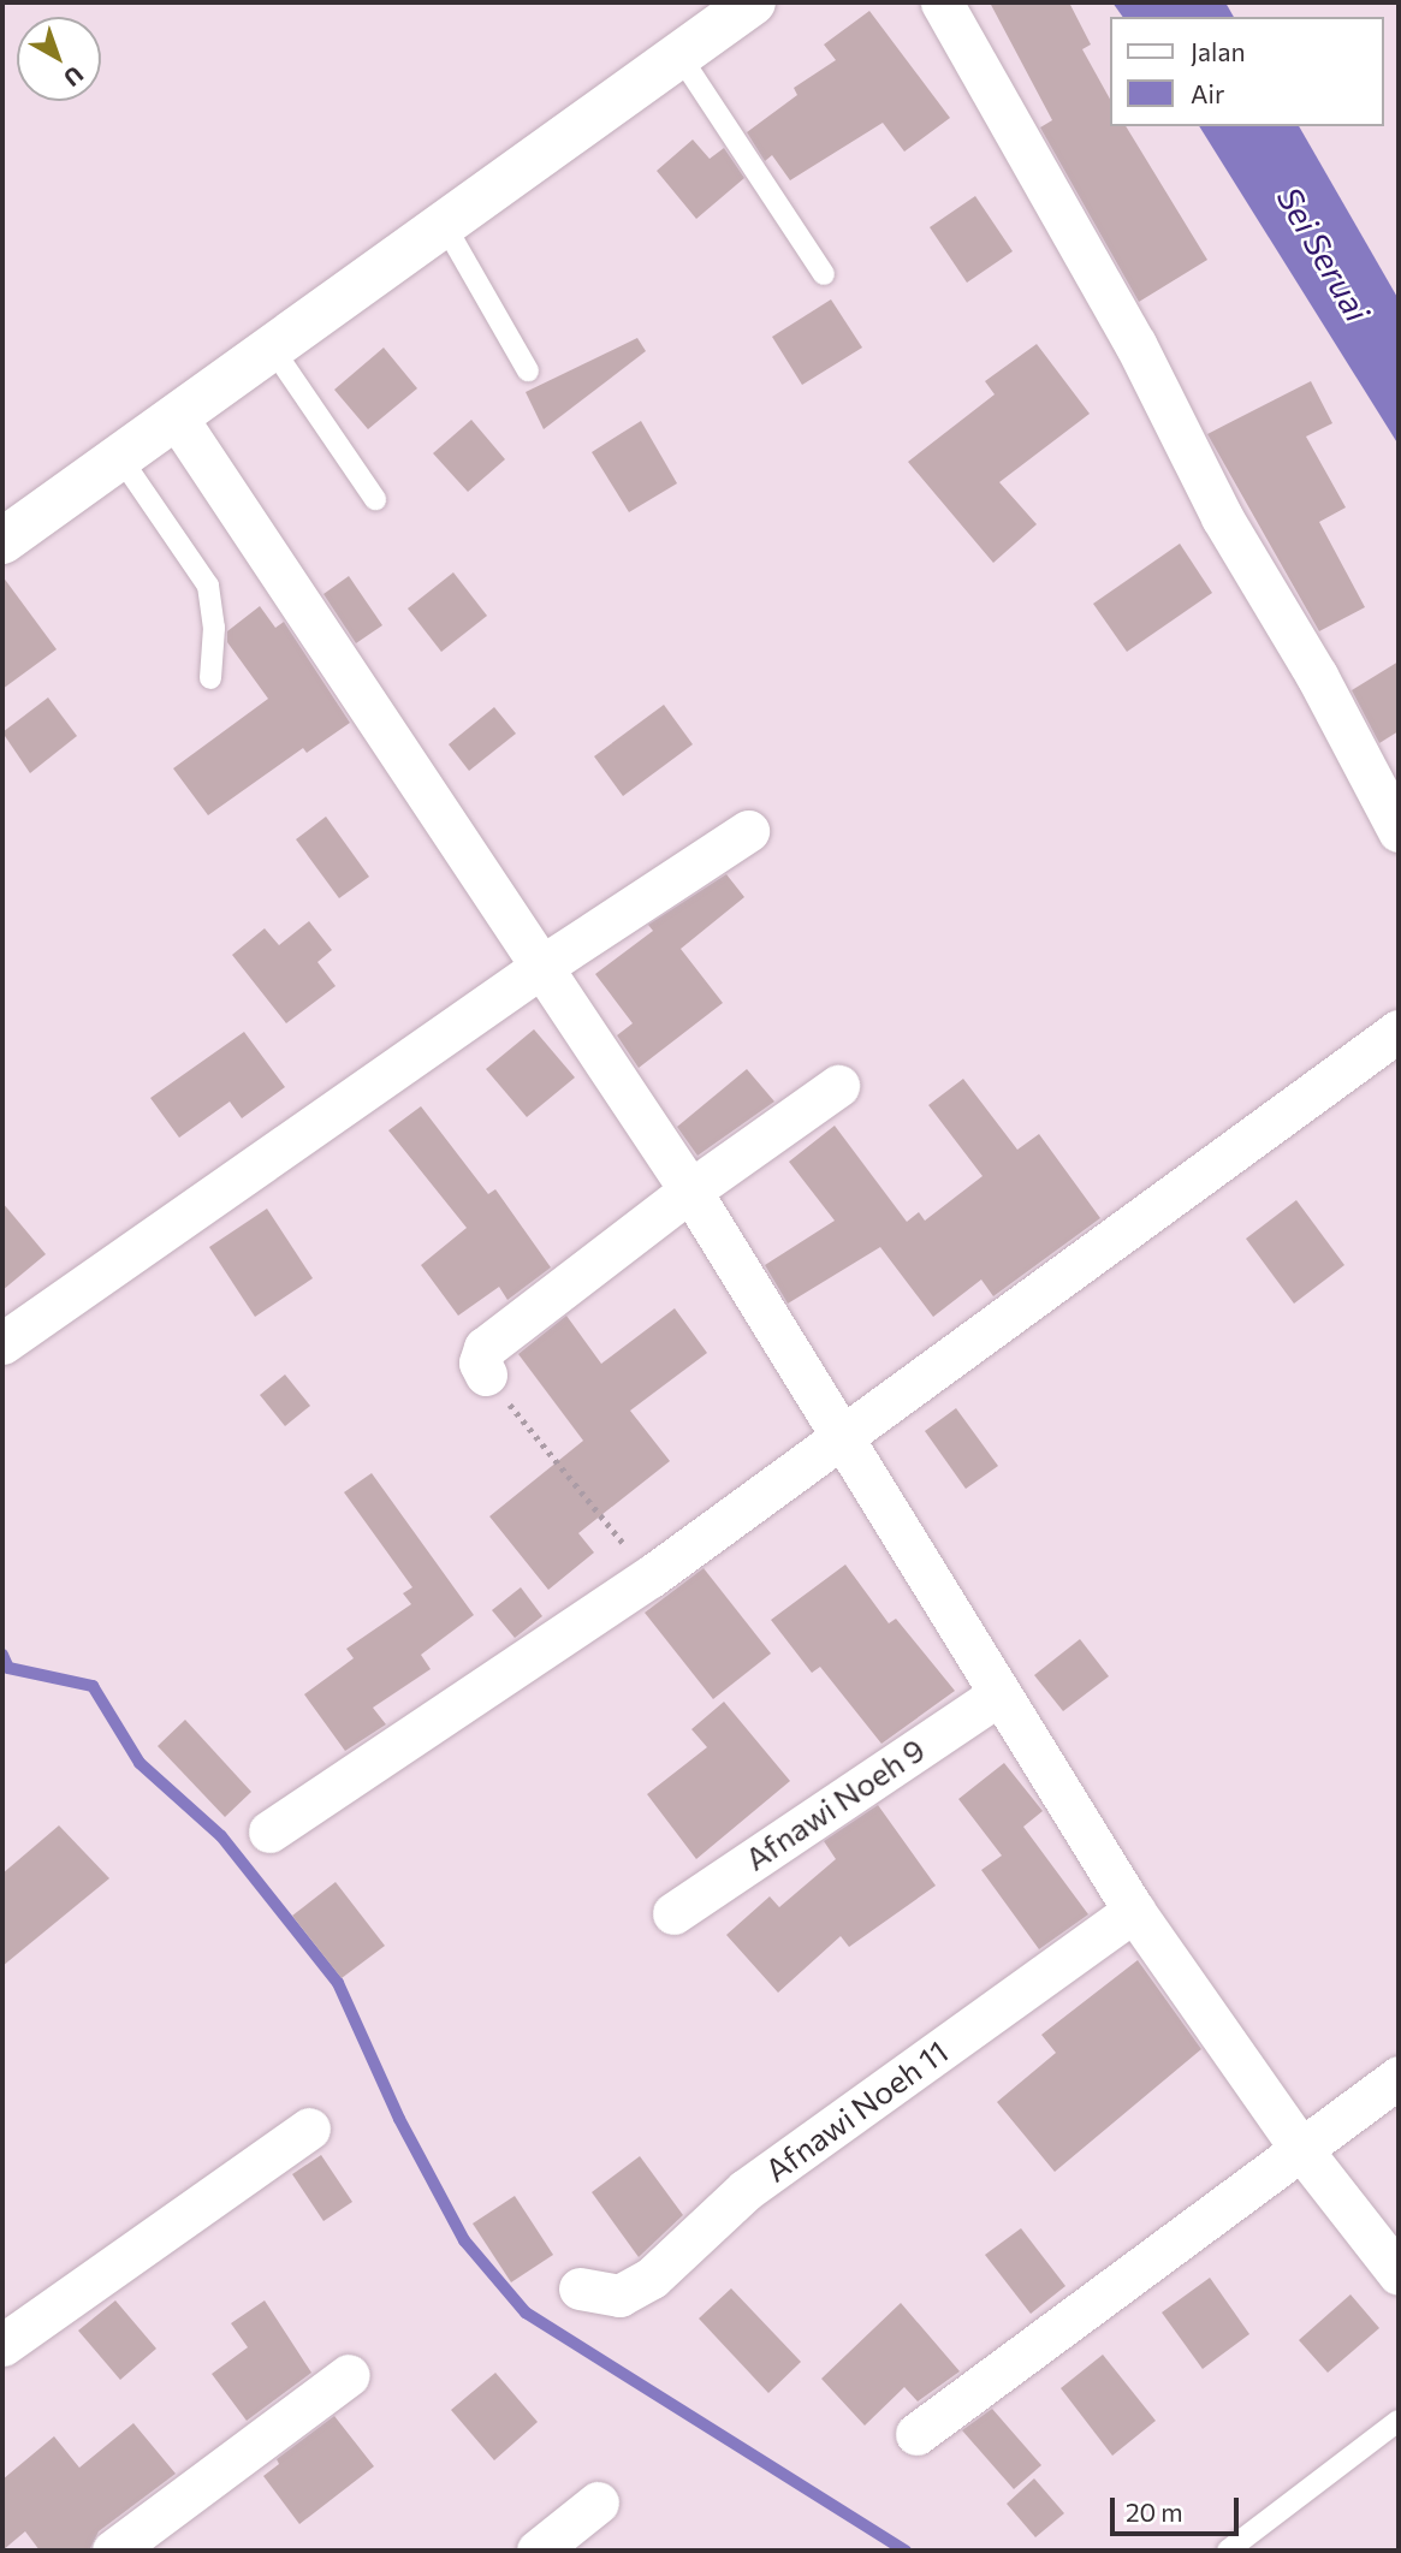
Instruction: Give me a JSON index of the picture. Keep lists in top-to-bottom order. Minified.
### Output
{"streets":{"street":["Afnawi Noeh 9","Afnawi Noeh 11"]},"water":["Sei Seruai"],"legend":["Jalan","Air"],"scale_bar":"20 m","north":"bottom right"}
